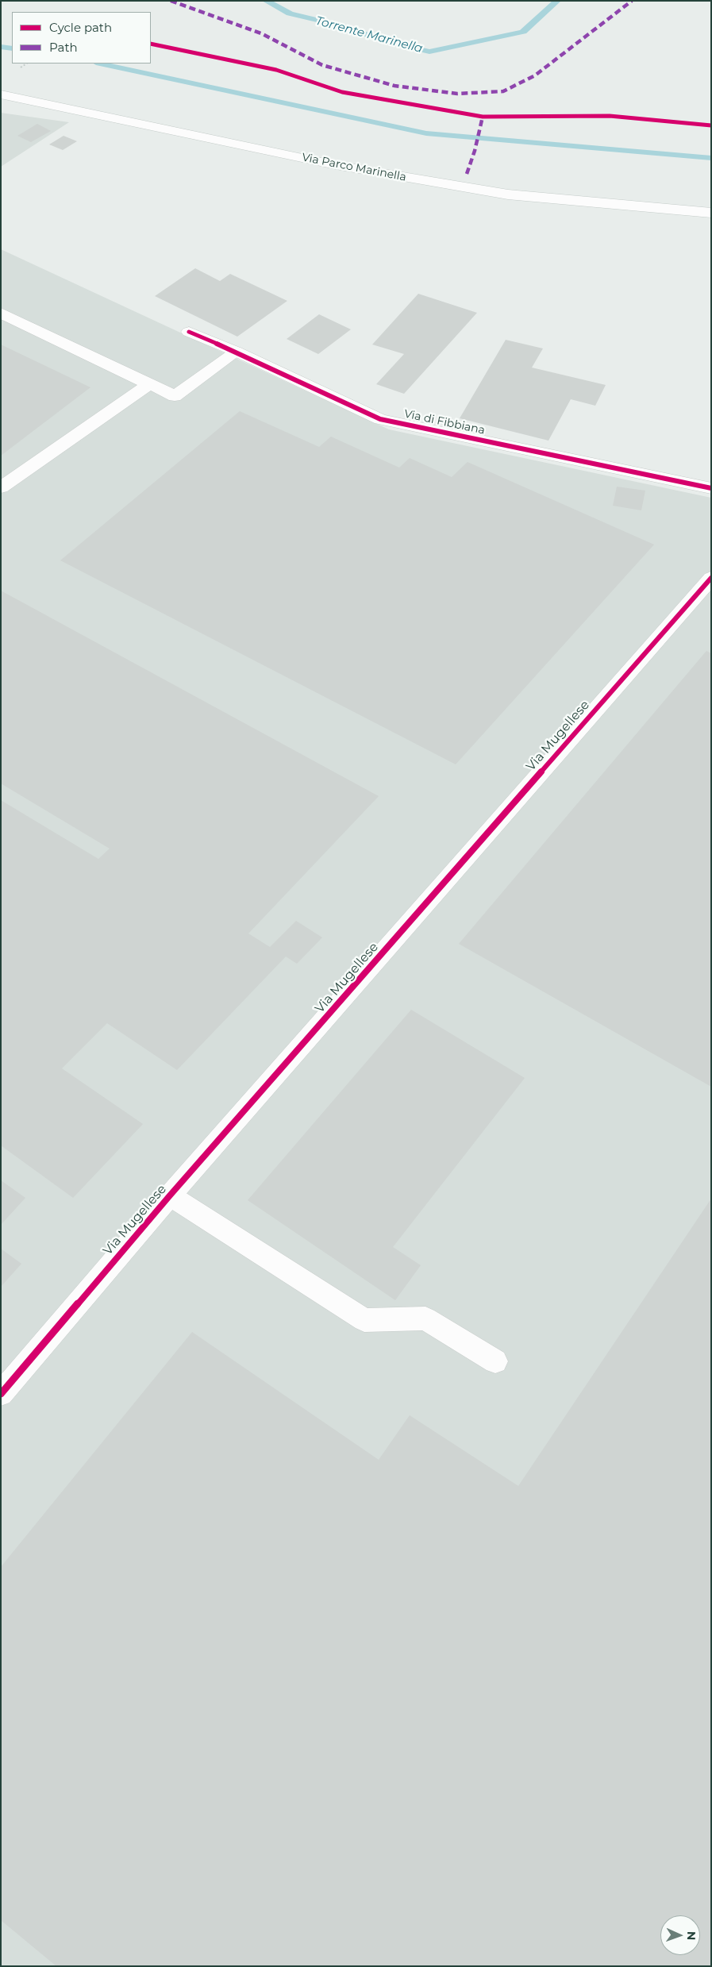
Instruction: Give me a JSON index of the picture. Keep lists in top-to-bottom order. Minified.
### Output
{"streets":{"street":["Via Parco Marinella","Via di Fibbiana","Via Mugellese"]},"water":["Torrente Marinella"],"legend":["Cycle path","Path"],"north":"right"}
